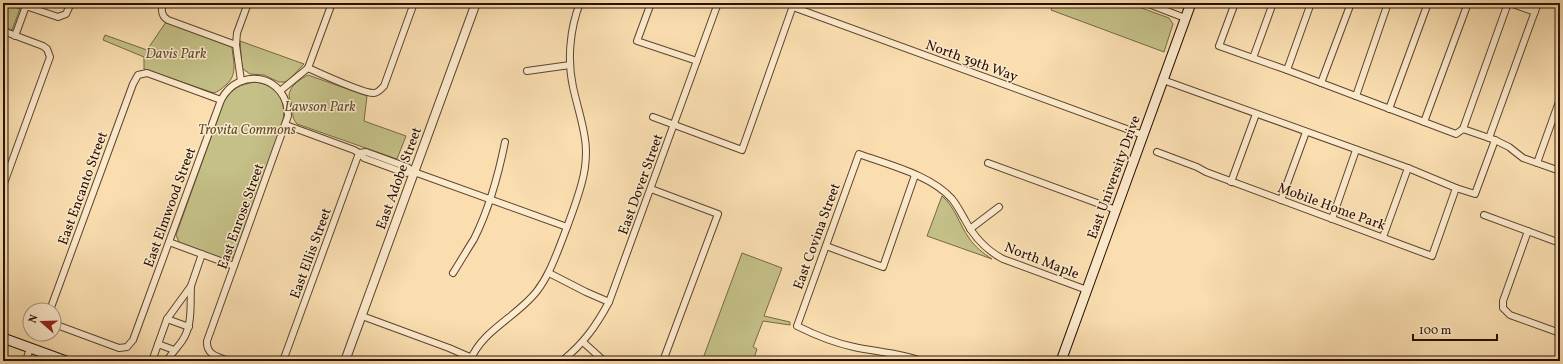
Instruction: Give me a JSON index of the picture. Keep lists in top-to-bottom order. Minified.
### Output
{"streets":{"main road":["East University Drive"],"street":["North 39th Way","East Adobe Street","East Dover Street","East Encanto Street","Mobile Home Park","East Elmwood Street","East Enrose Street","East Covina Street","East Ellis Street","North Maple"]},"crossings":[["North 39th Way","East University Drive"],["East University Drive","North Maple"],["East Encanto Street","East Elmwood Street"],["East Covina Street","North Maple"]],"parks":["Davis Park","Lawson Park","Trovita Commons"],"scale_bar":"100 m","north":"left"}
